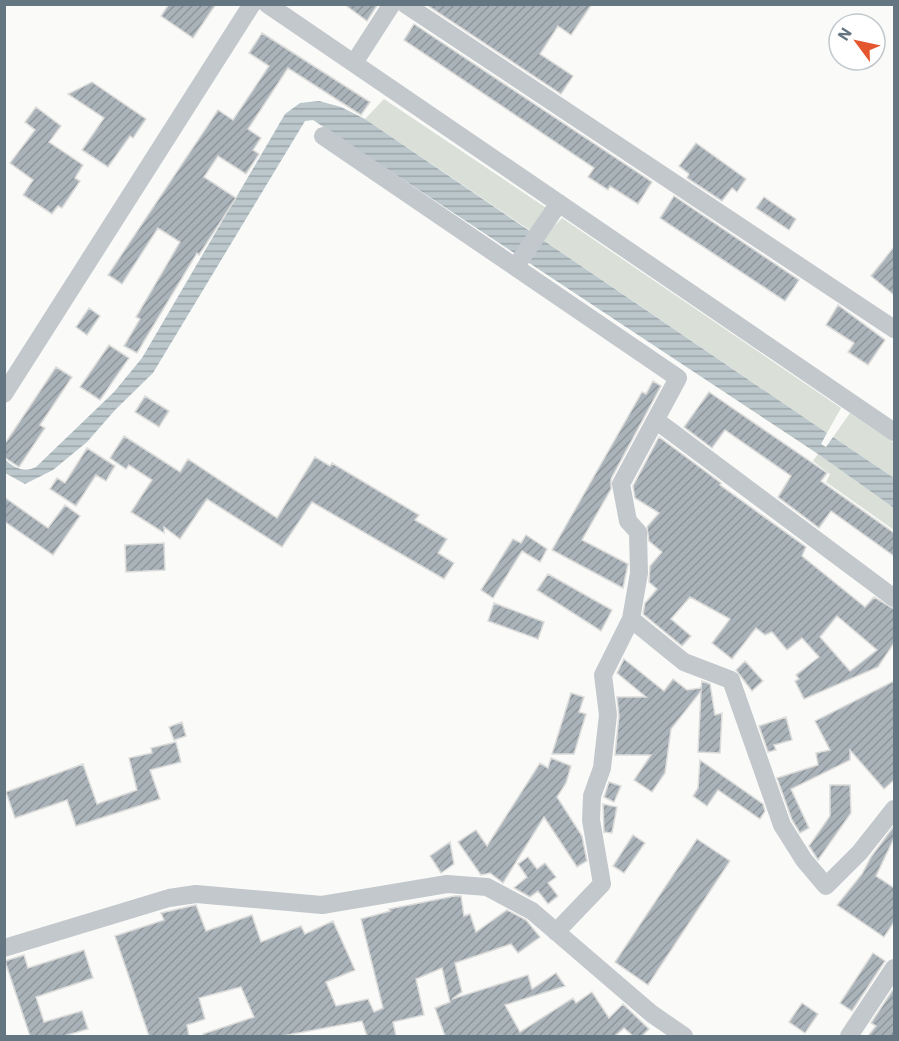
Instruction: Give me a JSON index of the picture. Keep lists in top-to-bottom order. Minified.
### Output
{"north":"top left"}
